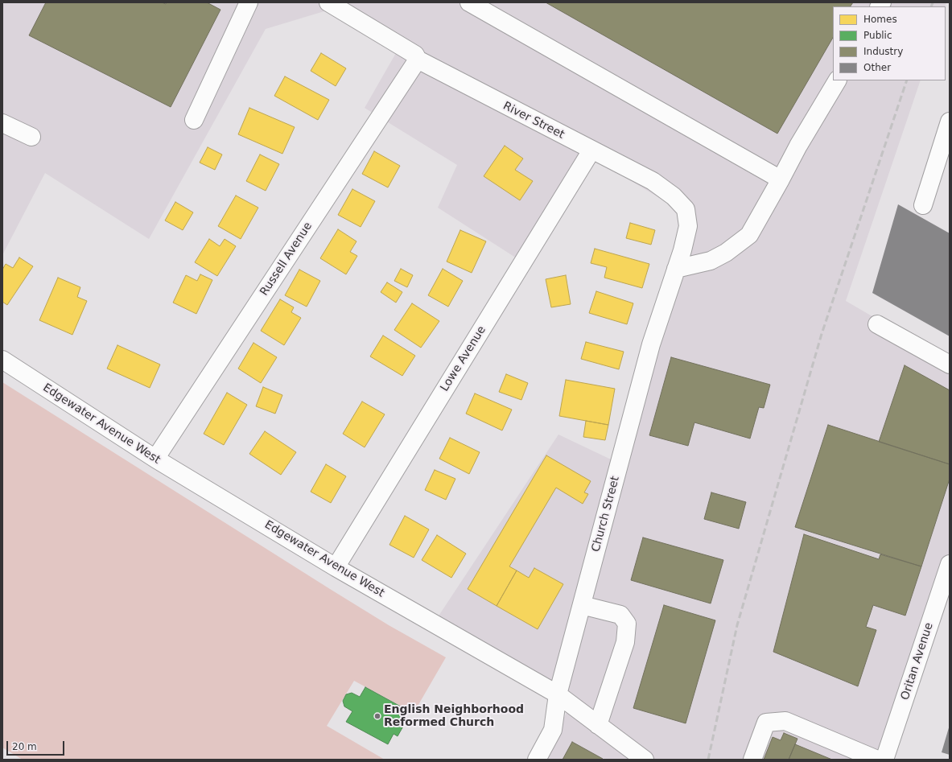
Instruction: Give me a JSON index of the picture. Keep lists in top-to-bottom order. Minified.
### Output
{"streets":{"street":["River Street","Russell Avenue","Lowe Avenue","Edgewater Avenue West","Church Street","Oritan Avenue"]},"crossings":[["River Street","Russell Avenue"],["River Street","Lowe Avenue"],["River Street","Church Street"],["Russell Avenue","Edgewater Avenue West"],["Lowe Avenue","Edgewater Avenue West"],["Edgewater Avenue West","Church Street"]],"places":["English Neighborhood Reformed Church"],"legend":["Homes","Public","Industry","Other"],"scale_bar":"20 m"}
